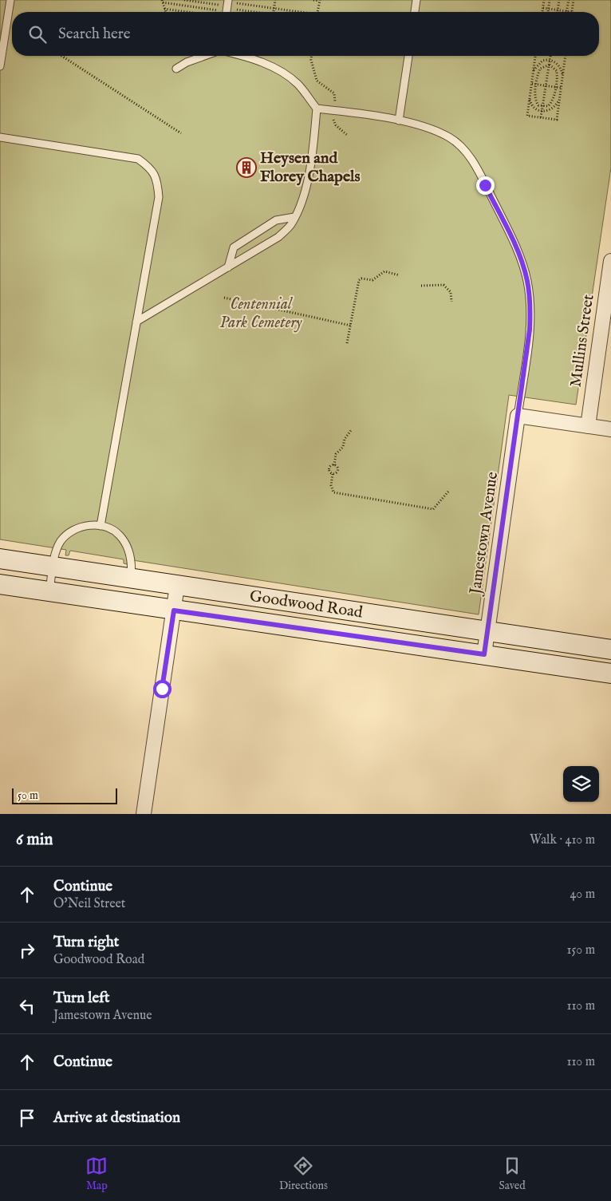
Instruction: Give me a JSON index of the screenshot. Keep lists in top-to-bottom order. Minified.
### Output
{"streets":{"main road":["Goodwood Road"],"street":["Mullins Street","Jamestown Avenue"]},"crossings":[["Jamestown Avenue","Goodwood Road"]],"parks":["Centennial Park Cemetery"],"places":{"building":["Heysen and Florey Chapels"]},"scale_bar":"50 m","page":{"search":"Search here","scale":"50 m","heading":["6 min","Walk · 410 m"],"list":[["Continue","O'Neil Street","40 m"],["Turn right","Goodwood Road","150 m"],["Turn left","Jamestown Avenue","110 m"],["Continue","110 m"],"Arrive at destination"],"nav":["Map","Directions","Saved"]}}
